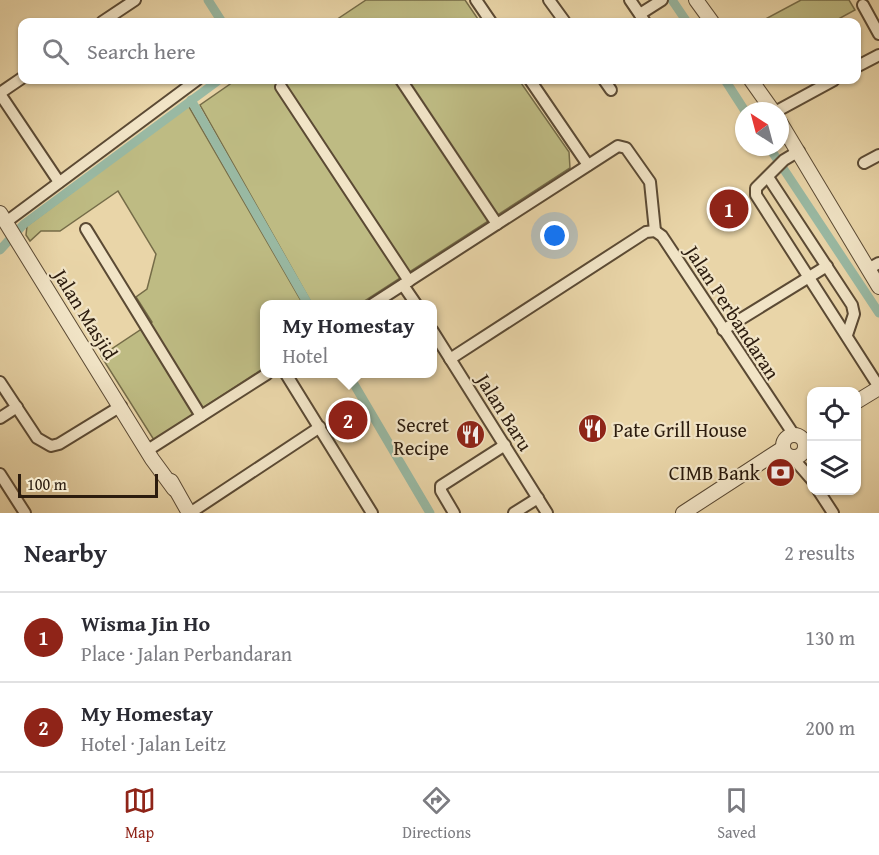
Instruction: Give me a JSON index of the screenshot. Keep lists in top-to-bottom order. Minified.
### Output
{"streets":{"street":["Jalan Perbandaran","Jalan Masjid","Jalan Baru"]},"places":{"restaurant":["Pate Grill House","Secret Recipe"],"bank":["CIMB Bank"]},"scale_bar":"100 m","north":"top left","page":{"search":"Search here","pins":["1","2"],"popup":["My Homestay","Hotel"],"scale":"100 m","heading":["Nearby","2 results"],"list":[{"mark":"1","name":"Wisma Jin Ho","note":"Place · Jalan Perbandaran","value":"130 m"},{"mark":"2","name":"My Homestay","note":"Hotel · Jalan Leitz","value":"200 m"}],"nav":["Map","Directions","Saved"]}}
